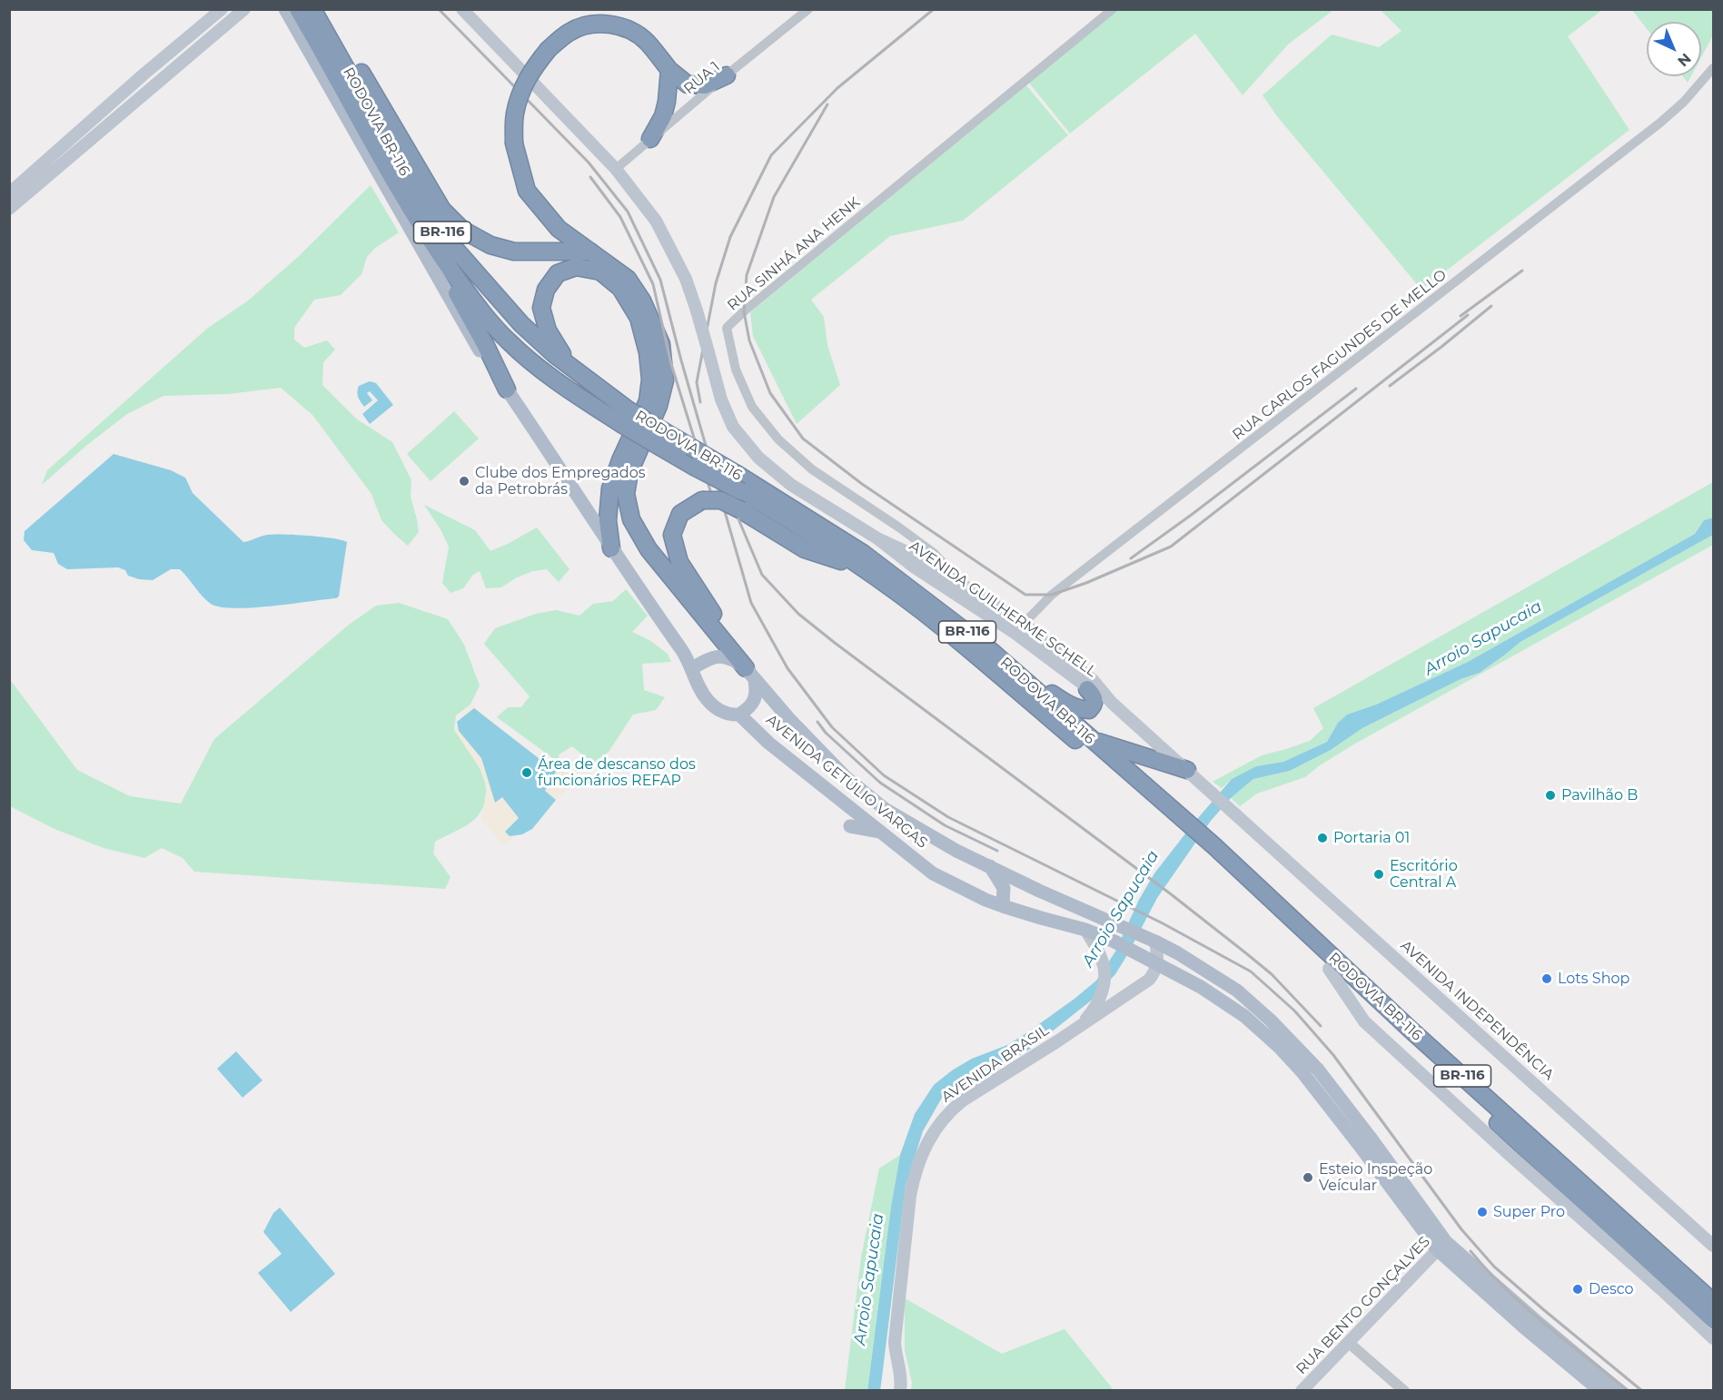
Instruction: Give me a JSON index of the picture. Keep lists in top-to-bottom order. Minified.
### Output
{"streets":{"highway":["RODOVIA BR-116","BR-116"],"main road":["AVENIDA GUILHERME SCHELL","AVENIDA GETÚLIO VARGAS","AVENIDA INDEPENDÊNCIA","AVENIDA BRASIL","RUA BENTO GONÇALVES"],"street":["RUA 1","RUA SINHÁ ANA HENK","RUA CARLOS FAGUNDES DE MELLO"]},"crossings":[["RUA 1","AVENIDA GUILHERME SCHELL"],["RODOVIA BR-116","BR-116"],["BR-116","AVENIDA GUILHERME SCHELL"],["BR-116","AVENIDA GETÚLIO VARGAS"],["RUA SINHÁ ANA HENK","AVENIDA GUILHERME SCHELL"],["RUA CARLOS FAGUNDES DE MELLO","AVENIDA GUILHERME SCHELL"],["AVENIDA GUILHERME SCHELL","AVENIDA INDEPENDÊNCIA"],["AVENIDA GETÚLIO VARGAS","AVENIDA BRASIL"]],"water":["Arroio Sapucaia"],"places":["Clube dos Empregados da Petrobrás","Área de descanso dos funcionários REFAP","Pavilhão B","Portaria 01","Escritório Central A","Lots Shop","Esteio Inspeção Veícular","Super Pro","Desco"],"north":"bottom right"}
